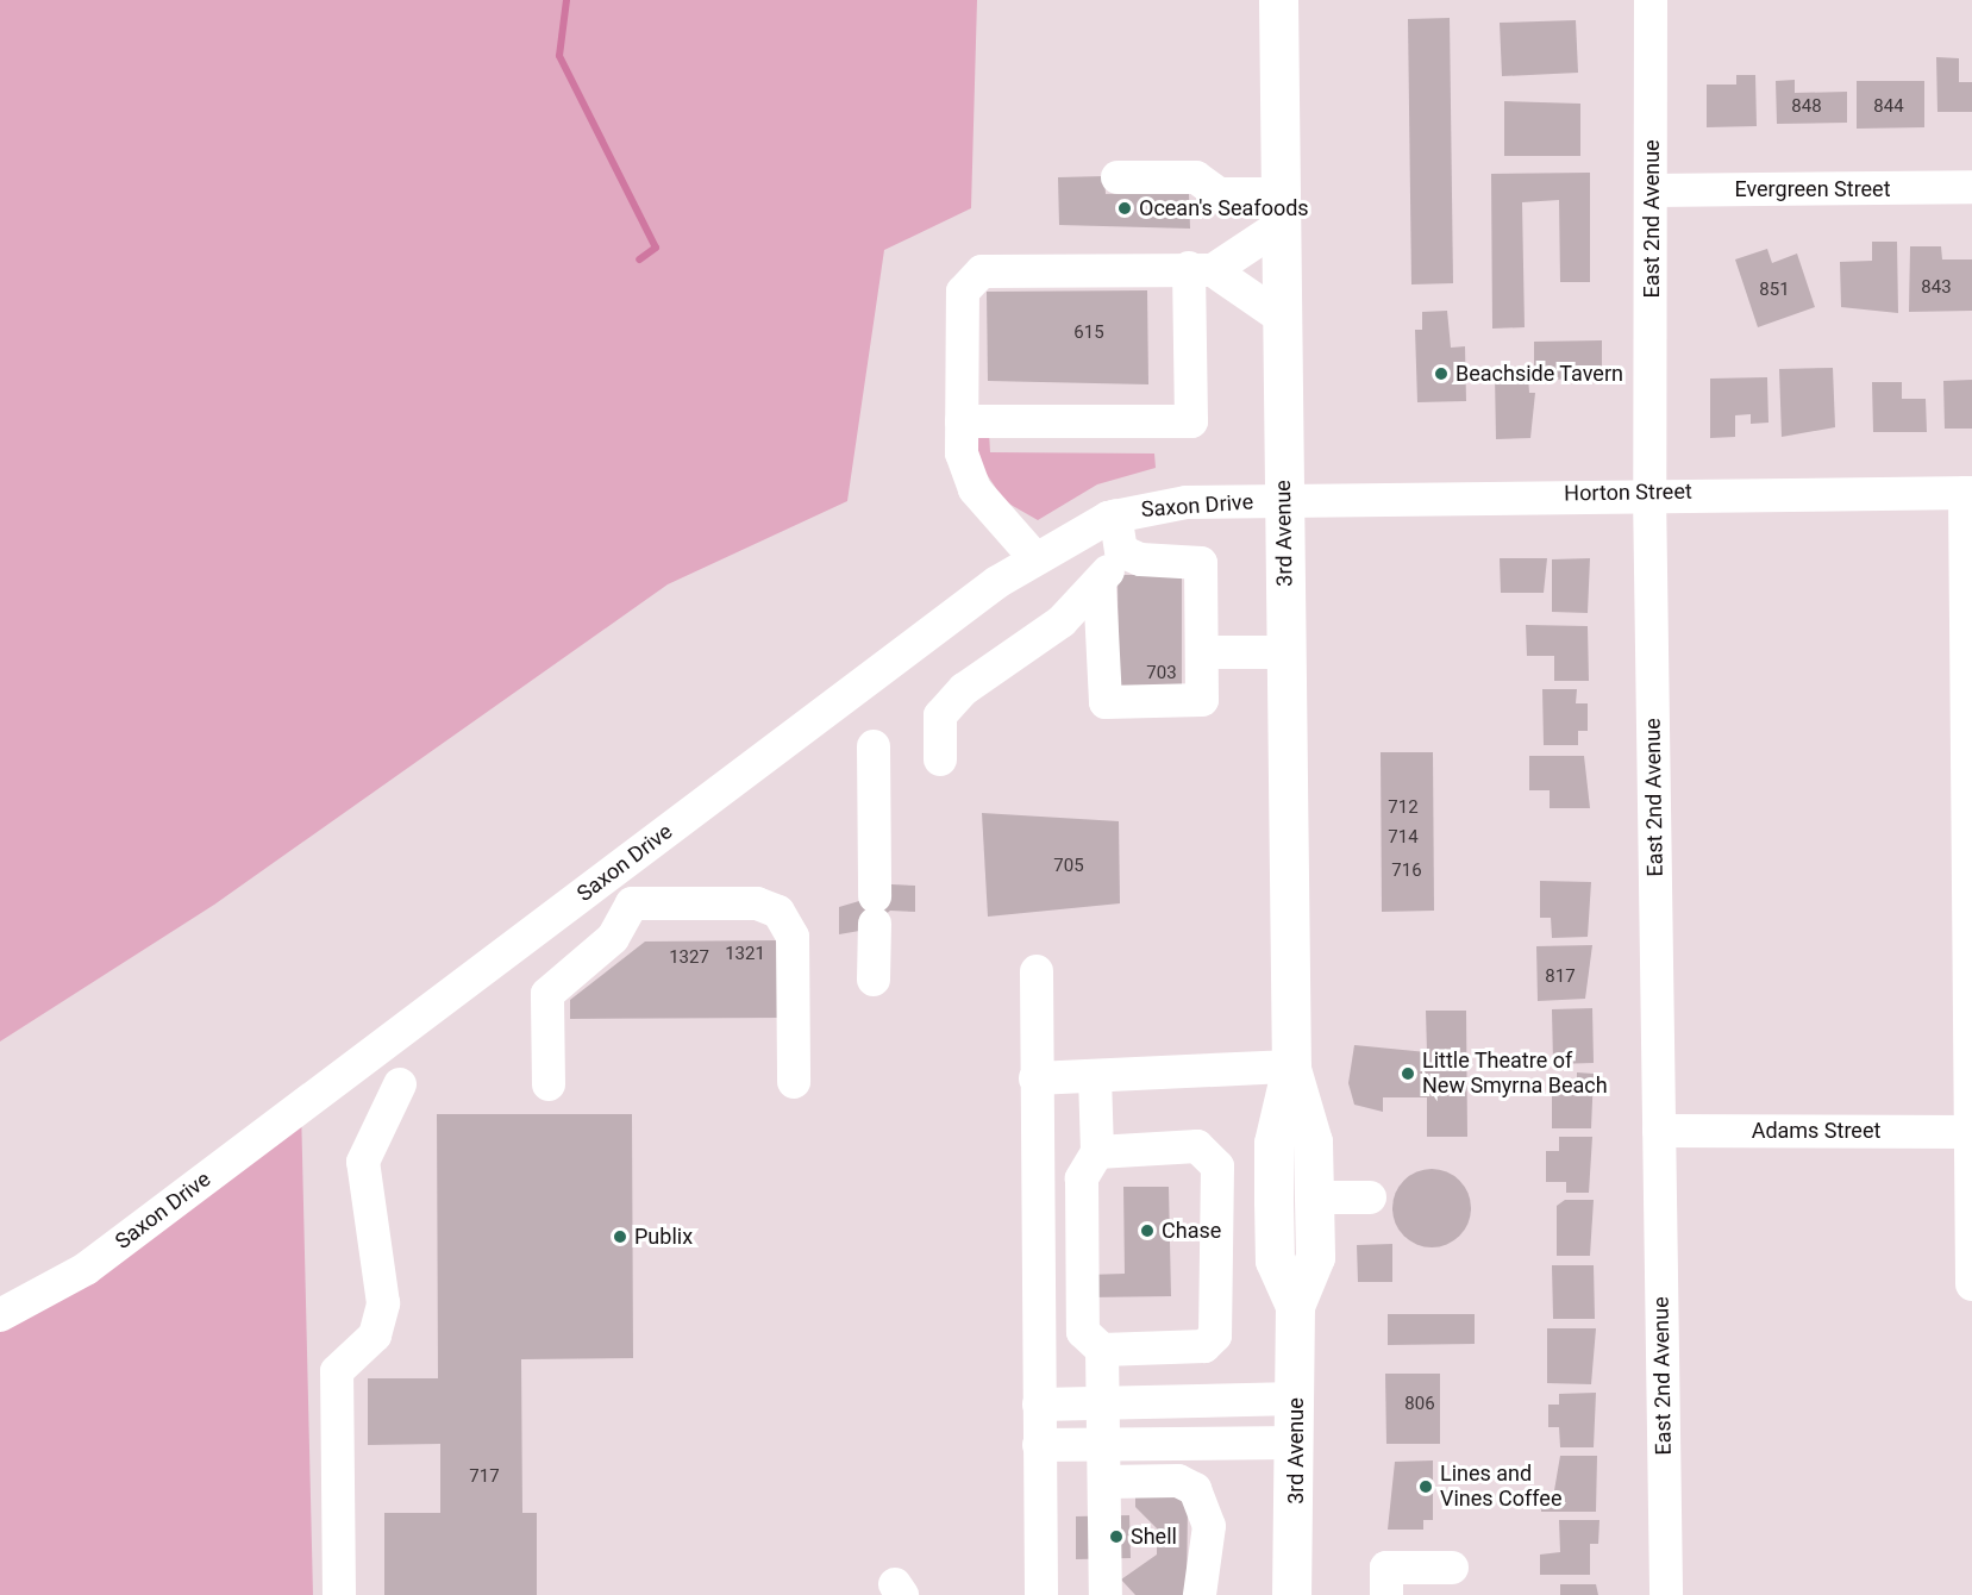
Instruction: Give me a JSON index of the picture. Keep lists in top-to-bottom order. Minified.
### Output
{"streets":{"main road":["3rd Avenue"],"street":["Evergreen Street","East 2nd Avenue","Horton Street","Saxon Drive","Adams Street"]},"crossings":[["Evergreen Street","East 2nd Avenue"],["East 2nd Avenue","Horton Street"],["East 2nd Avenue","Adams Street"],["Horton Street","Saxon Drive"],["Horton Street","3rd Avenue"],["Saxon Drive","3rd Avenue"]],"places":["Ocean's Seafoods","Beachside Tavern","Little Theatre of New Smyrna Beach","Chase","Publix","Lines and Vines Coffee","Shell"],"house_numbers":["848","844","843","851","615","703","712","714","705","716","1321","1327","817","806","717"]}
